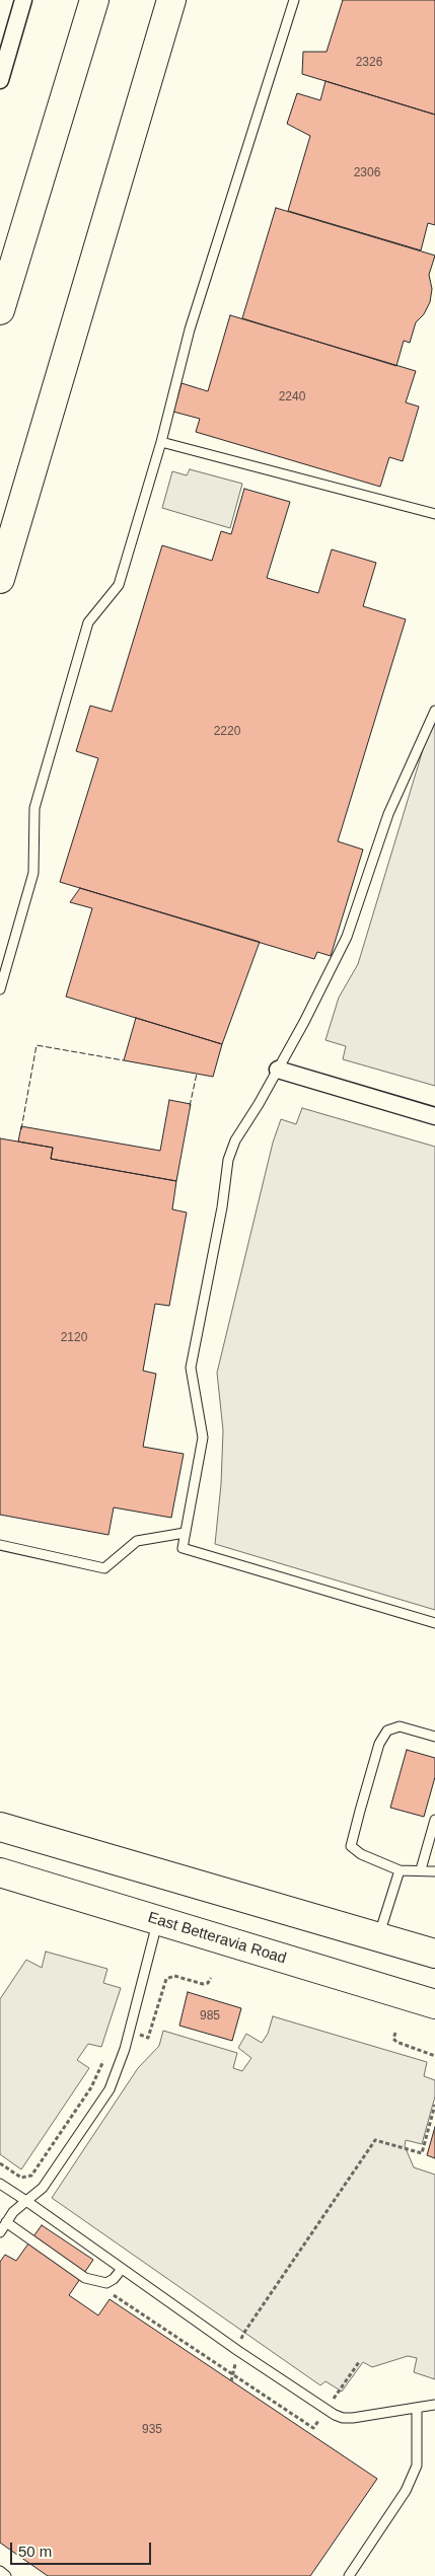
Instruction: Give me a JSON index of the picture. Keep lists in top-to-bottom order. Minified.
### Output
{"streets":{"highway":["East Betteravia Road"]},"house_numbers":["2326","2306","2240","2220","2120","985","935"],"scale_bar":"50 m"}
